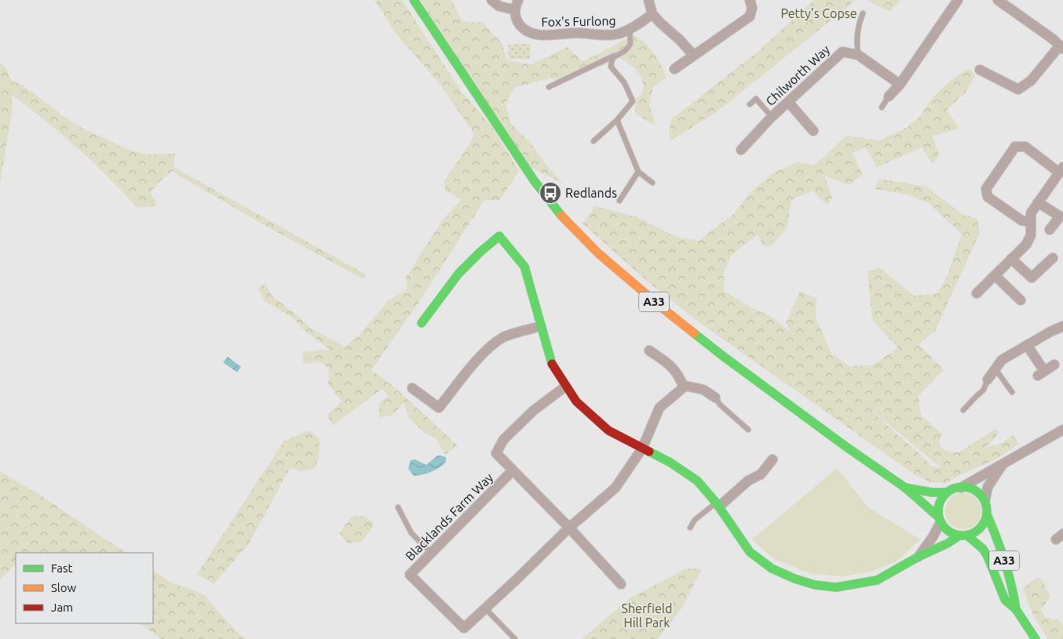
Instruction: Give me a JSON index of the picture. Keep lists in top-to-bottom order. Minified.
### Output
{"streets":{"main road":["A33"],"street":["Fox's Furlong","Chilworth Way","Blacklands Farm Way"]},"parks":["Petty's Copse","Sherfield Hill Park"],"places":{"bus stop":["Redlands"]},"legend":["Fast","Slow","Jam"]}
